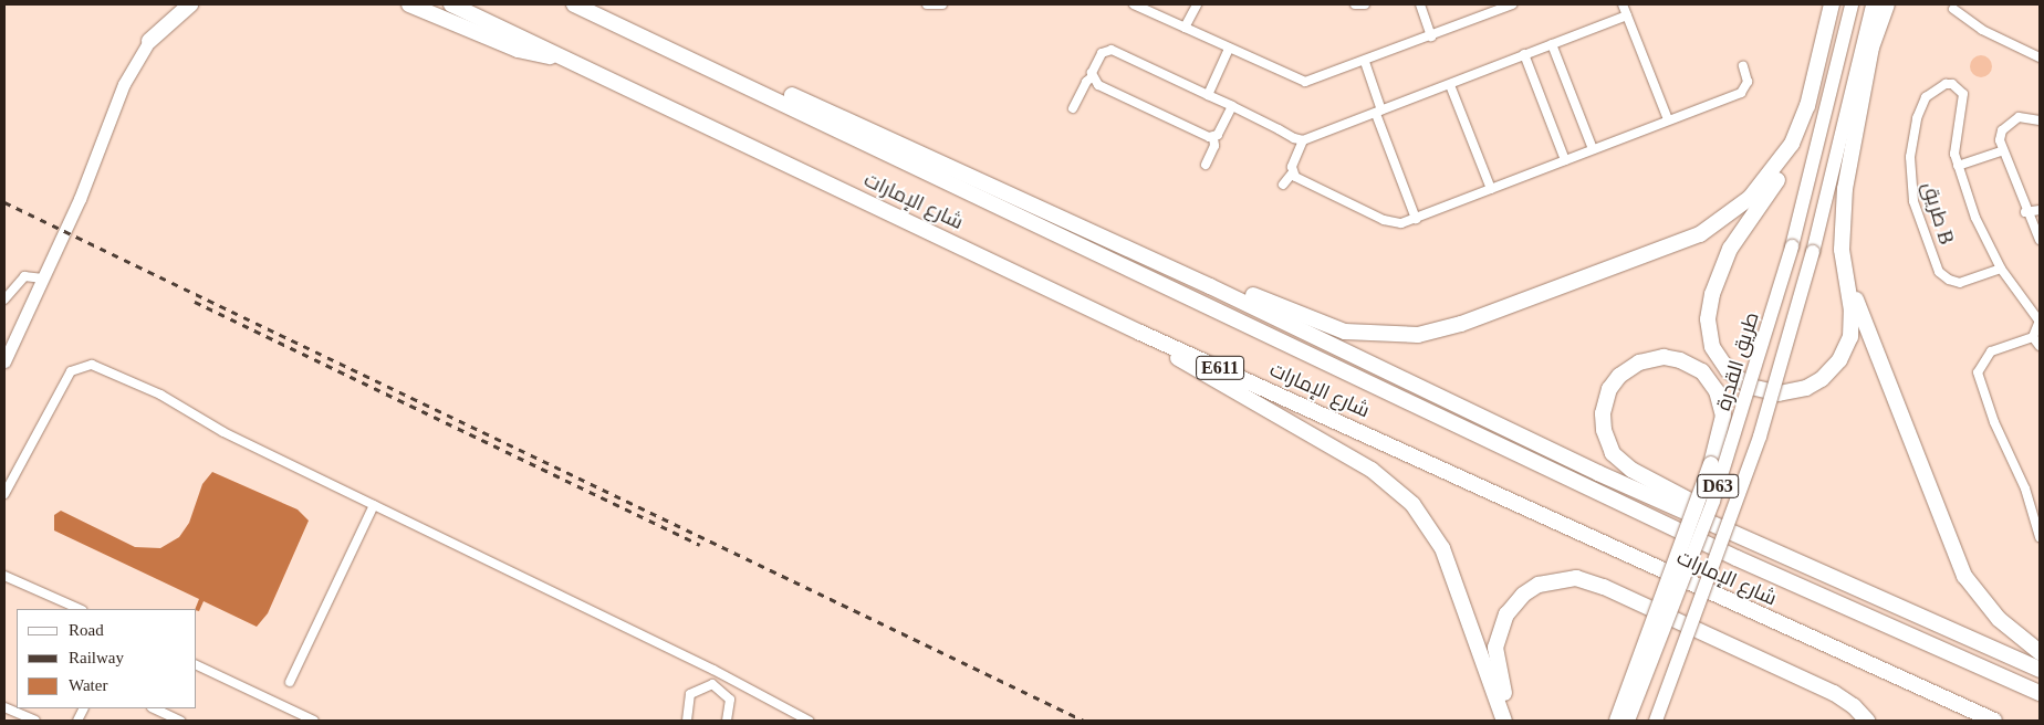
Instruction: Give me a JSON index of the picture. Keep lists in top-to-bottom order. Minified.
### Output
{"streets":{"highway":["شارع الإمارات","E611"],"main road":["طريق القدرة","D63"],"street":["طريق B"]},"legend":["Road","Railway","Water"]}
